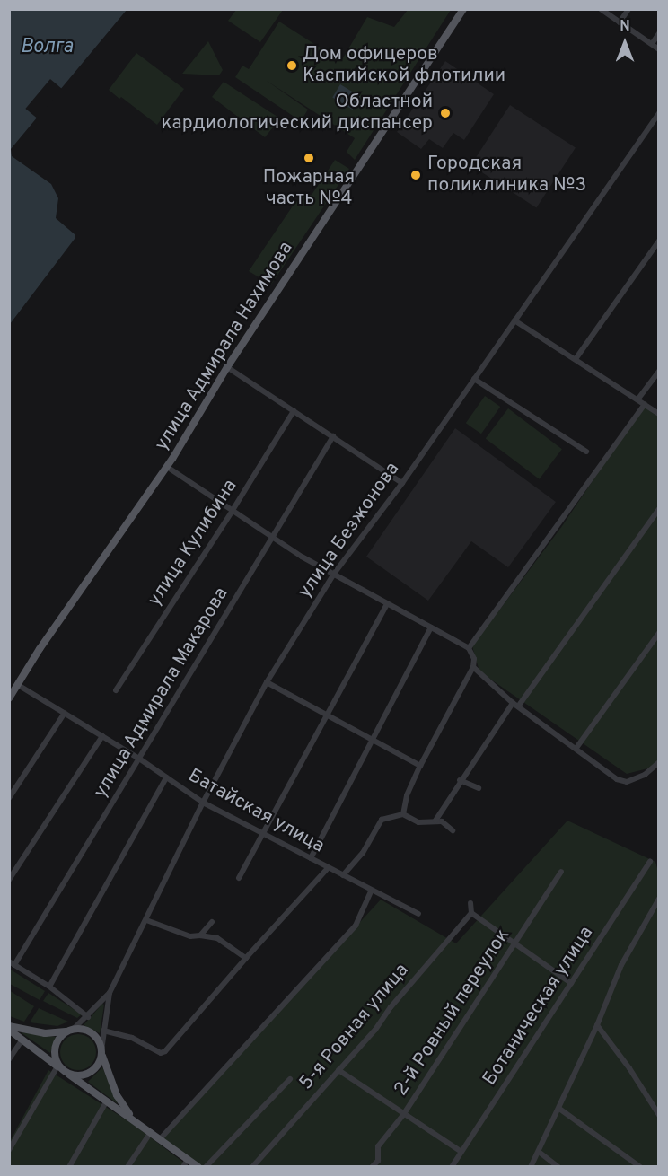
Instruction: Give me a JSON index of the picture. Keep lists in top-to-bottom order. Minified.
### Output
{"streets":{"main road":["улица Адмирала Нахимова"],"street":["улица Безжонова","улица Кулибина","улица Адмирала Макарова","Батайская улица","Ботаническая улица","2-й Ровный переулок","5-я Ровная улица"]},"crossings":[["улица Адмирала Нахимова","Батайская улица"],["улица Безжонова","Батайская улица"],["улица Адмирала Макарова","Батайская улица"]],"water":["Волга"],"places":["Дом офицеров Каспийской флотилии","Областной кардиологический диспансер","Пожарная часть №4","Городская поликлиника №3"],"north":"top"}
